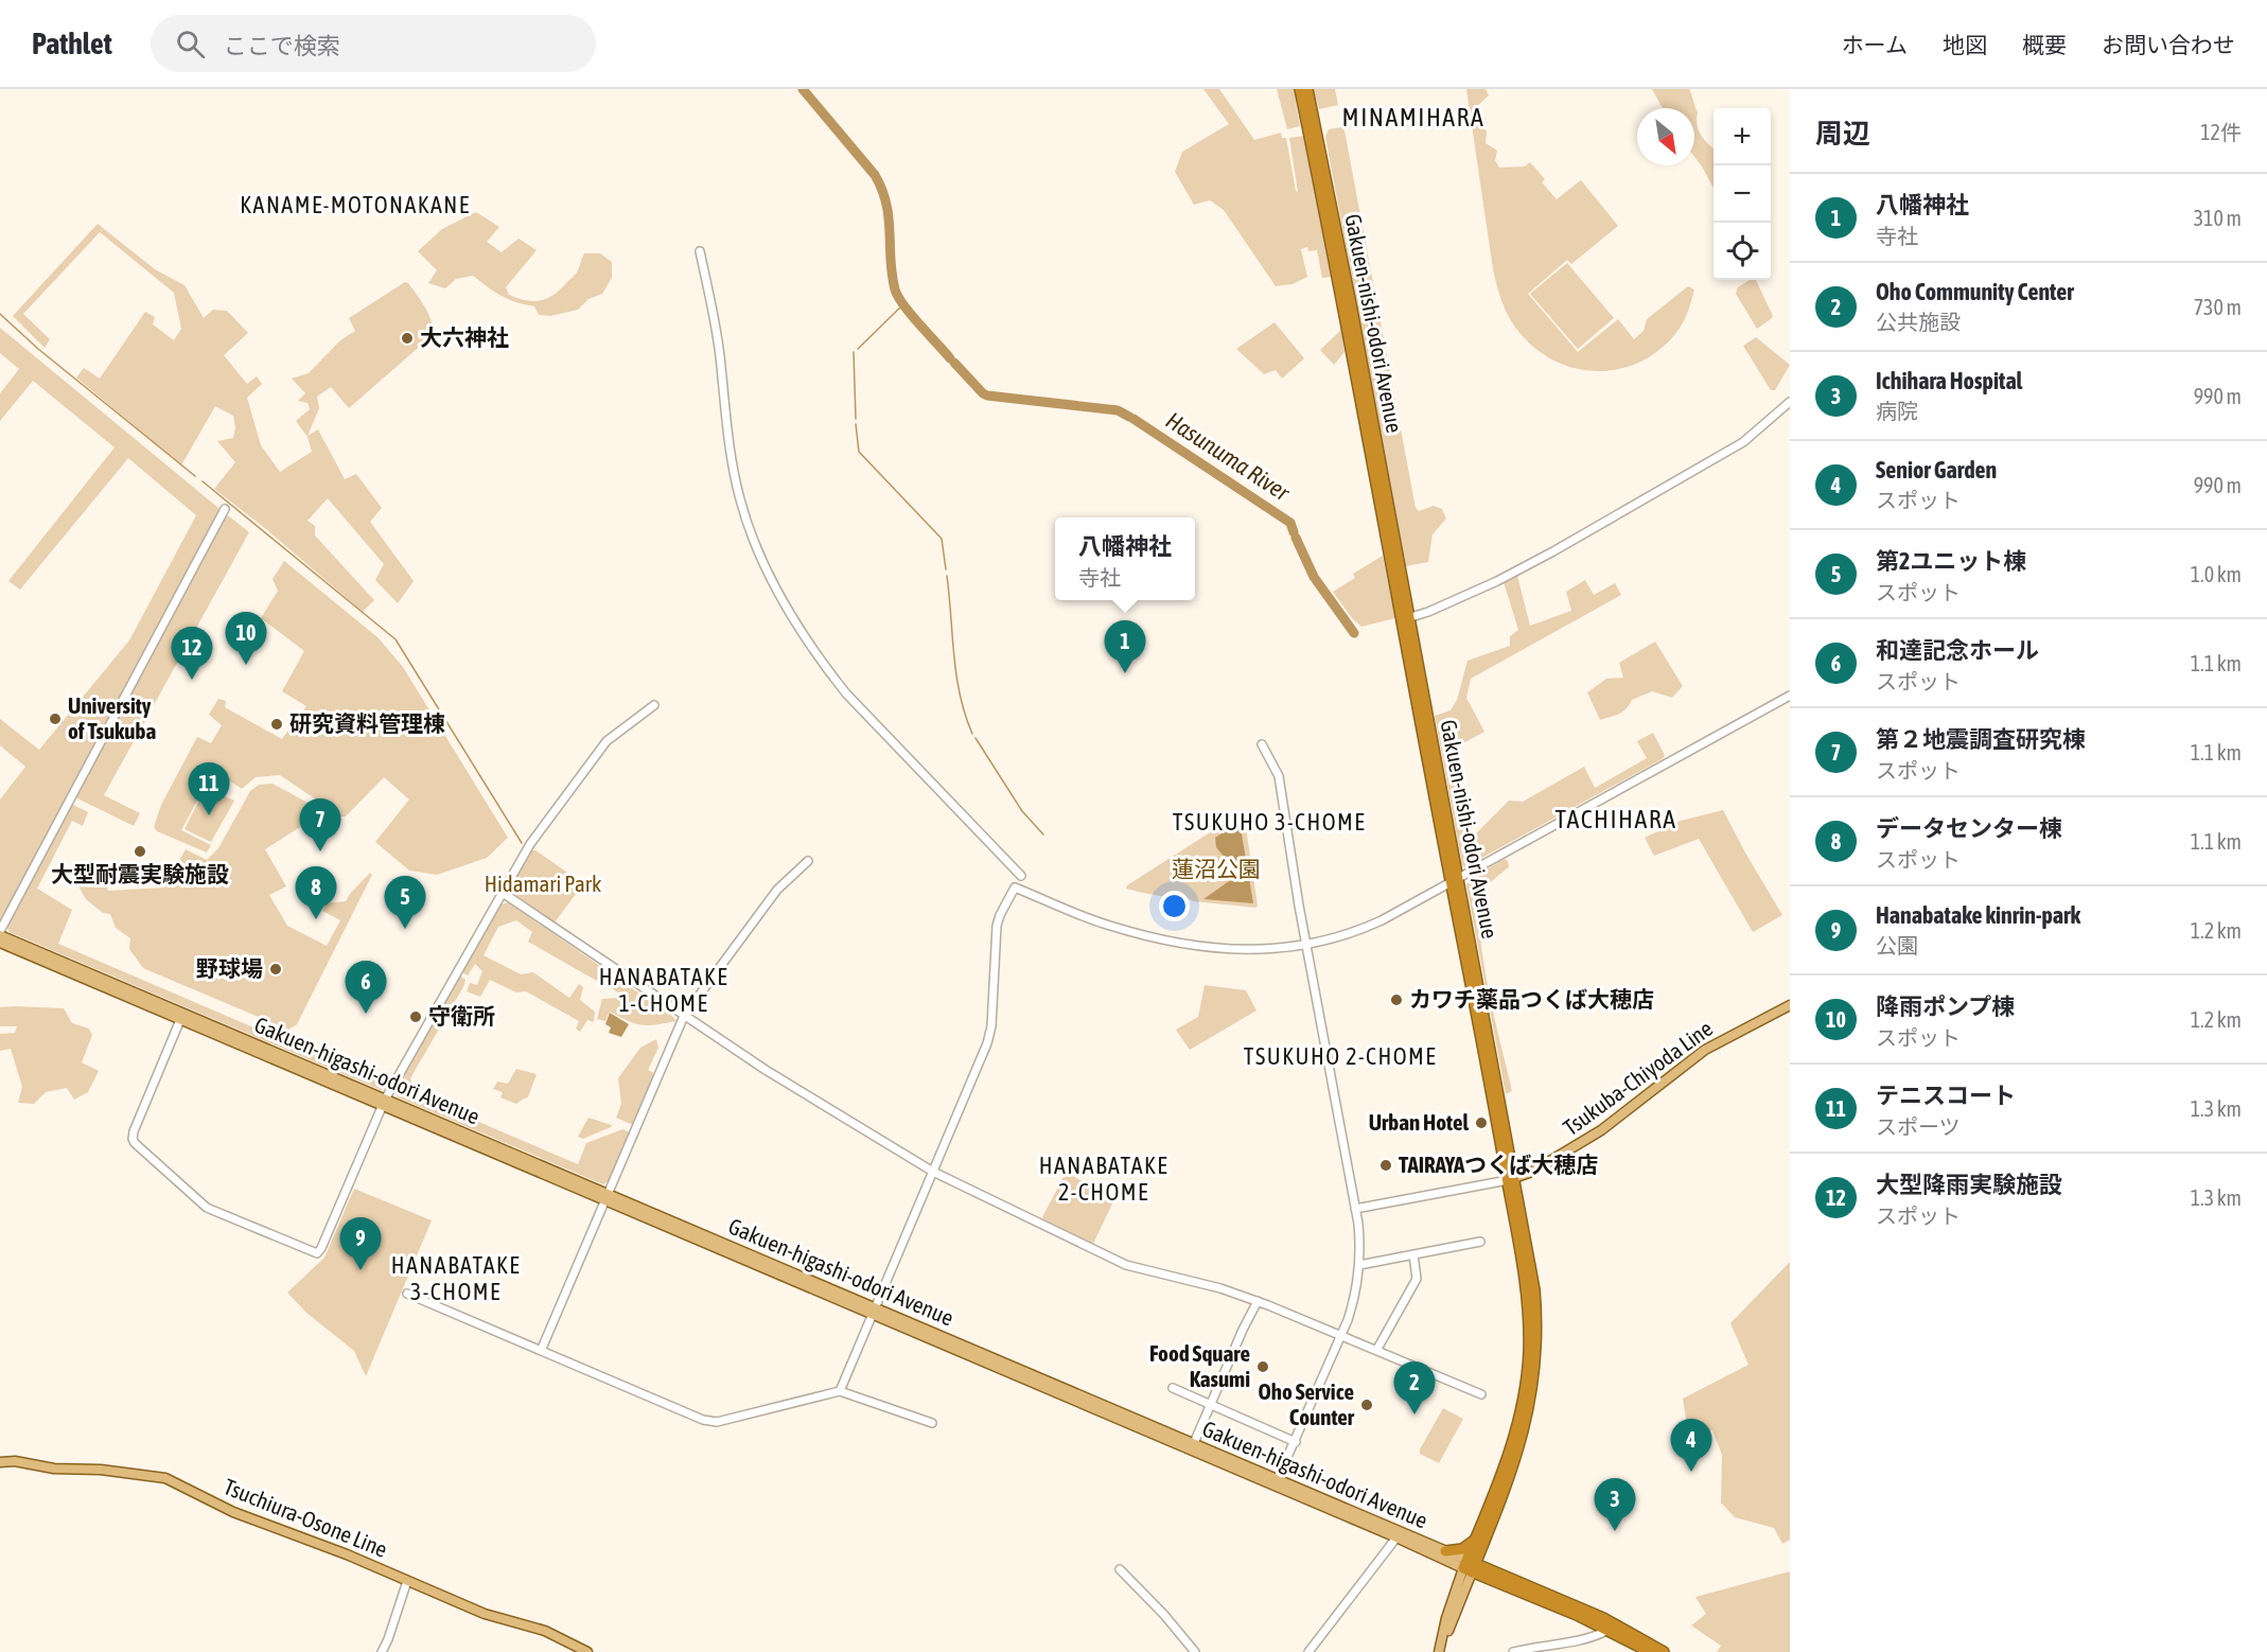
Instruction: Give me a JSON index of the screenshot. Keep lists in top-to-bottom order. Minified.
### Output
{"streets":{"highway":["Gakuen-nishi-odori Avenue","Gakuen-higashi-odori Avenue"],"main road":["Tsukuba-Chiyoda Line","Tsuchiura-Osone Line"]},"crossings":[["Gakuen-nishi-odori Avenue","Gakuen-higashi-odori Avenue"],["Gakuen-nishi-odori Avenue","Tsukuba-Chiyoda Line"]],"districts":["MINAMIHARA","KANAME-MOTONAKANE","TACHIHARA","TSUKUHO 3-CHOME","HANABATAKE 1-CHOME","TSUKUHO 2-CHOME","HANABATAKE 2-CHOME","HANABATAKE 3-CHOME"],"water":["Hasunuma River"],"parks":["蓮沼公園","Hidamari Park"],"places":["大六神社","University of Tsukuba","研究資料管理棟","大型耐震実験施設","野球場","カワチ薬品つくば大穂店","守衛所","Urban Hotel","TAIRAYAつくば大穂店","Food Square Kasumi","Oho Service Counter"],"north":"bottom right","page":{"header":"Pathlet","search":"ここで検索","nav":["ホーム","地図","概要","お問い合わせ"],"heading":["周辺","12件"],"map_buttons":["+","−"],"list":[{"mark":"1","name":"八幡神社","note":"寺社","value":"310 m"},{"mark":"2","name":"Oho Community Center","note":"公共施設","value":"730 m"},{"mark":"3","name":"Ichihara Hospital","note":"病院","value":"990 m"},{"mark":"4","name":"Senior Garden","note":"スポット","value":"990 m"},{"mark":"5","name":"第2ユニット棟","note":"スポット","value":"1.0 km"},{"mark":"6","name":"和達記念ホール","note":"スポット","value":"1.1 km"},{"mark":"7","name":"第２地震調査研究棟","note":"スポット","value":"1.1 km"},{"mark":"8","name":"データセンター棟","note":"スポット","value":"1.1 km"},{"mark":"9","name":"Hanabatake kinrin-park","note":"公園","value":"1.2 km"},{"mark":"10","name":"降雨ポンプ棟","note":"スポット","value":"1.2 km"},{"mark":"11","name":"テニスコート","note":"スポーツ","value":"1.3 km"},{"mark":"12","name":"大型降雨実験施設","note":"スポット","value":"1.3 km"}],"popup":["八幡神社","寺社"],"pins":["10","1","12","11","7","8","5","6","9","2","4","3"]}}
